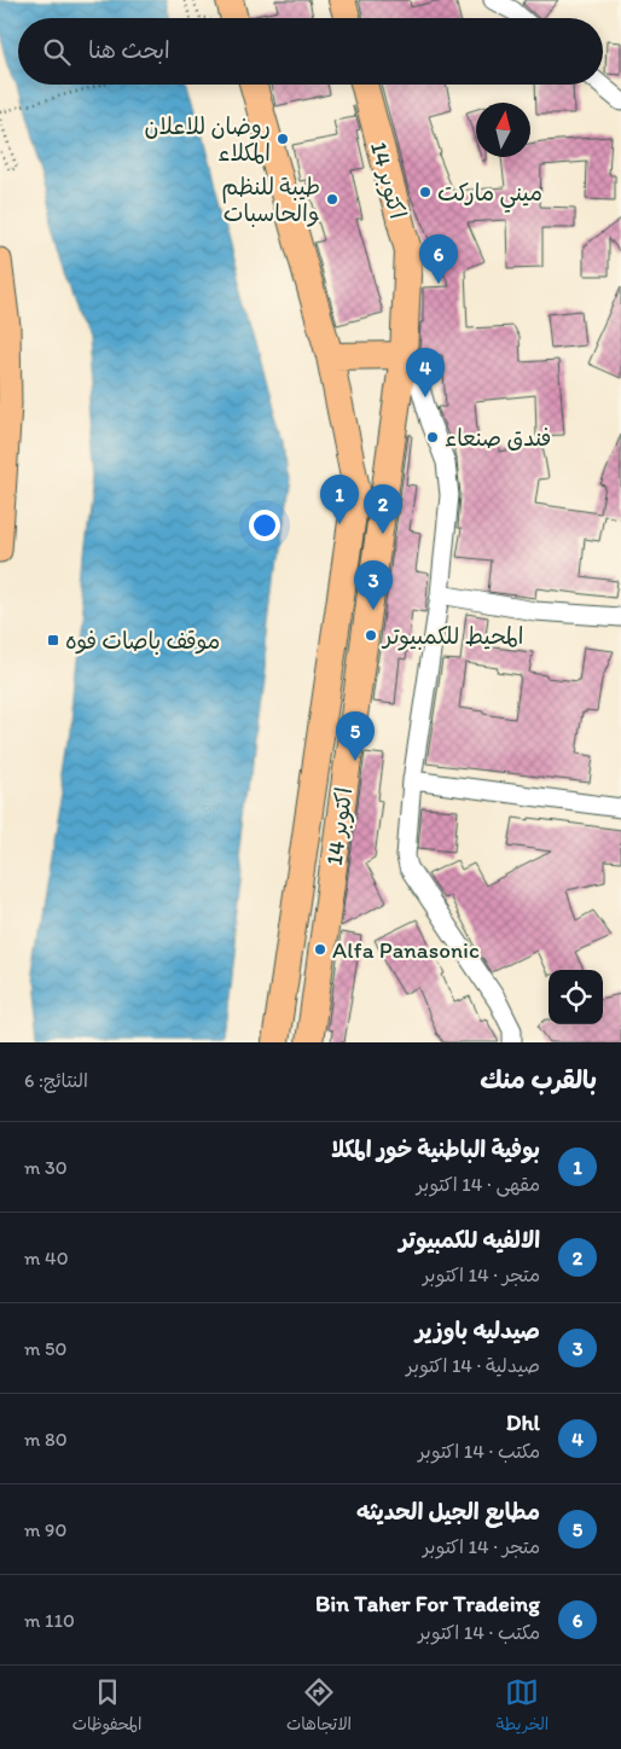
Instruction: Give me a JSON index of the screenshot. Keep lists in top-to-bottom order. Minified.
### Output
{"streets":{"highway":["14 اكتوبر"]},"places":{"other":["روضان للاعلان المكلاء","ميني ماركت","طيبة للنظم والحاسبات","فندق صنعاء","المحيط للكمبيوتر","Alfa Panasonic"],"transit":["موقف باصات فوه"]},"north":"top","page":{"search":"ابحث هنا","pins":["6","4","1","2","3","5"],"heading":["بالقرب منك","النتائج: 6"],"list":[{"mark":"1","name":"بوفية الباطنية خور المكلا","note":"مقهى · 14 اكتوبر","value":"30 m"},{"mark":"2","name":"الالفيه للكمبيوتر","note":"متجر · 14 اكتوبر","value":"40 m"},{"mark":"3","name":"صيدليه باوزير","note":"صيدلية · 14 اكتوبر","value":"50 m"},{"mark":"4","name":"Dhl","note":"مكتب · 14 اكتوبر","value":"80 m"},{"mark":"5","name":"مطابع الجيل الحديثه","note":"متجر · 14 اكتوبر","value":"90 m"},{"mark":"6","name":"Bin Taher For Tradeing","note":"مكتب · 14 اكتوبر","value":"110 m"}],"nav":["الخريطة","الاتجاهات","المحفوظات"]}}
